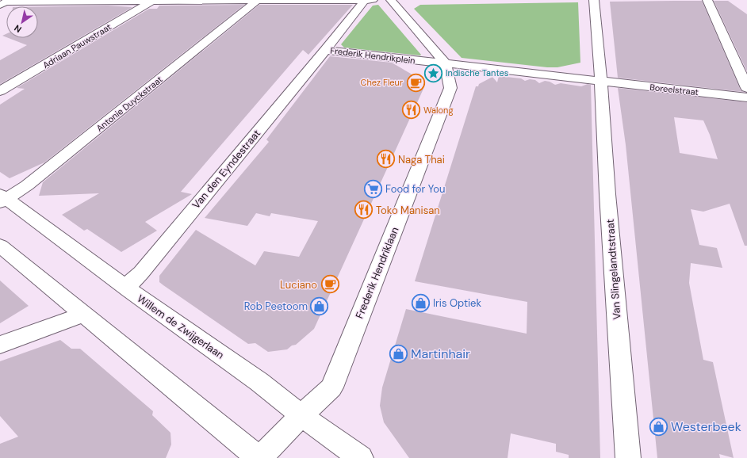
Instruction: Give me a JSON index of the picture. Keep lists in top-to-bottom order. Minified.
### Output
{"streets":{"street":["Adriaan Pauwstraat","Frederik Hendrikplein","Boreelstraat","Antonie Duyckstraat","Van den Eyndestraat","Van Slingelandtstraat","Frederik Hendriklaan","Willem de Zwijgerlaan"]},"crossings":[["Frederik Hendrikplein","Boreelstraat"],["Frederik Hendrikplein","Van den Eyndestraat"],["Frederik Hendrikplein","Van Slingelandtstraat"],["Frederik Hendrikplein","Frederik Hendriklaan"],["Boreelstraat","Van Slingelandtstraat"],["Antonie Duyckstraat","Willem de Zwijgerlaan"],["Van den Eyndestraat","Willem de Zwijgerlaan"],["Frederik Hendriklaan","Willem de Zwijgerlaan"]],"places":{"place":["Indische Tantes"],"cafe":["Chez Fleur","Luciano"],"restaurant":["Walong","Naga Thai","Toko Manisan"],"supermarket":["Food for You"],"shop":["Iris Optiek","Rob Peetoom","Martinhair","Westerbeek"]},"north":"bottom left"}
